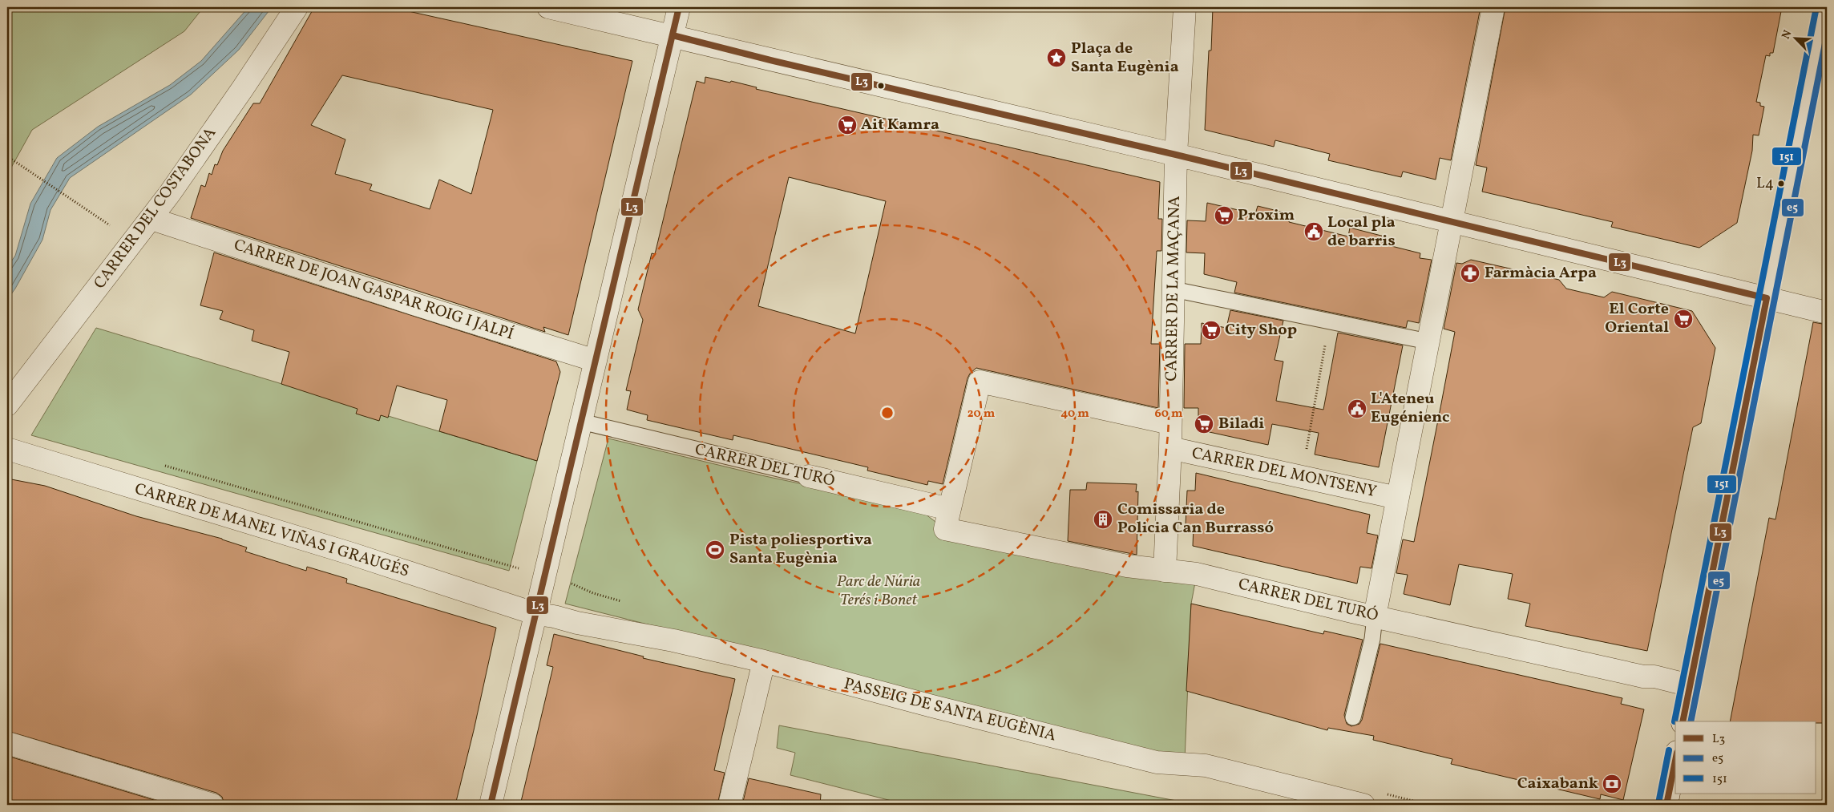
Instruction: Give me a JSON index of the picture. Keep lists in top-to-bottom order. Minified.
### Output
{"streets":{"street":["CARRER DEL COSTABONA","CARRER DE LA MAÇANA","CARRER DE JOAN GASPAR ROIG I JALPÍ","CARRER DEL TURÓ","CARRER DEL MONTSENY","CARRER DE MANEL VIÑAS I GRAUGÉS","PASSEIG DE SANTA EUGÈNIA"]},"crossings":[["CARRER DEL COSTABONA","CARRER DE JOAN GASPAR ROIG I JALPÍ"],["CARRER DE LA MAÇANA","CARRER DEL TURÓ"],["CARRER DE LA MAÇANA","CARRER DEL MONTSENY"],["CARRER DEL TURÓ","CARRER DEL MONTSENY"],["CARRER DE MANEL VIÑAS I GRAUGÉS","PASSEIG DE SANTA EUGÈNIA"]],"parks":["Parc de Núria Terés i Bonet"],"places":{"place":["Plaça de Santa Eugènia"],"supermarket":["Ait Kamra","Proxim","El Corte Oriental","City Shop","Biladi"],"other":["L4"],"public building":["Local pla de barris","L'Ateneu Eugénienc"],"pharmacy":["Farmàcia Arpa"],"building":["Comissaria de Policia Can Burrassó"],"sports":["Pista poliesportiva Santa Eugènia"],"bank":["Caixabank"]},"lines":["transit line L3","transit line 151","transit line e5"],"legend":["L3","e5","151"],"north":"top left","rings":["20 m","40 m","60 m"]}
